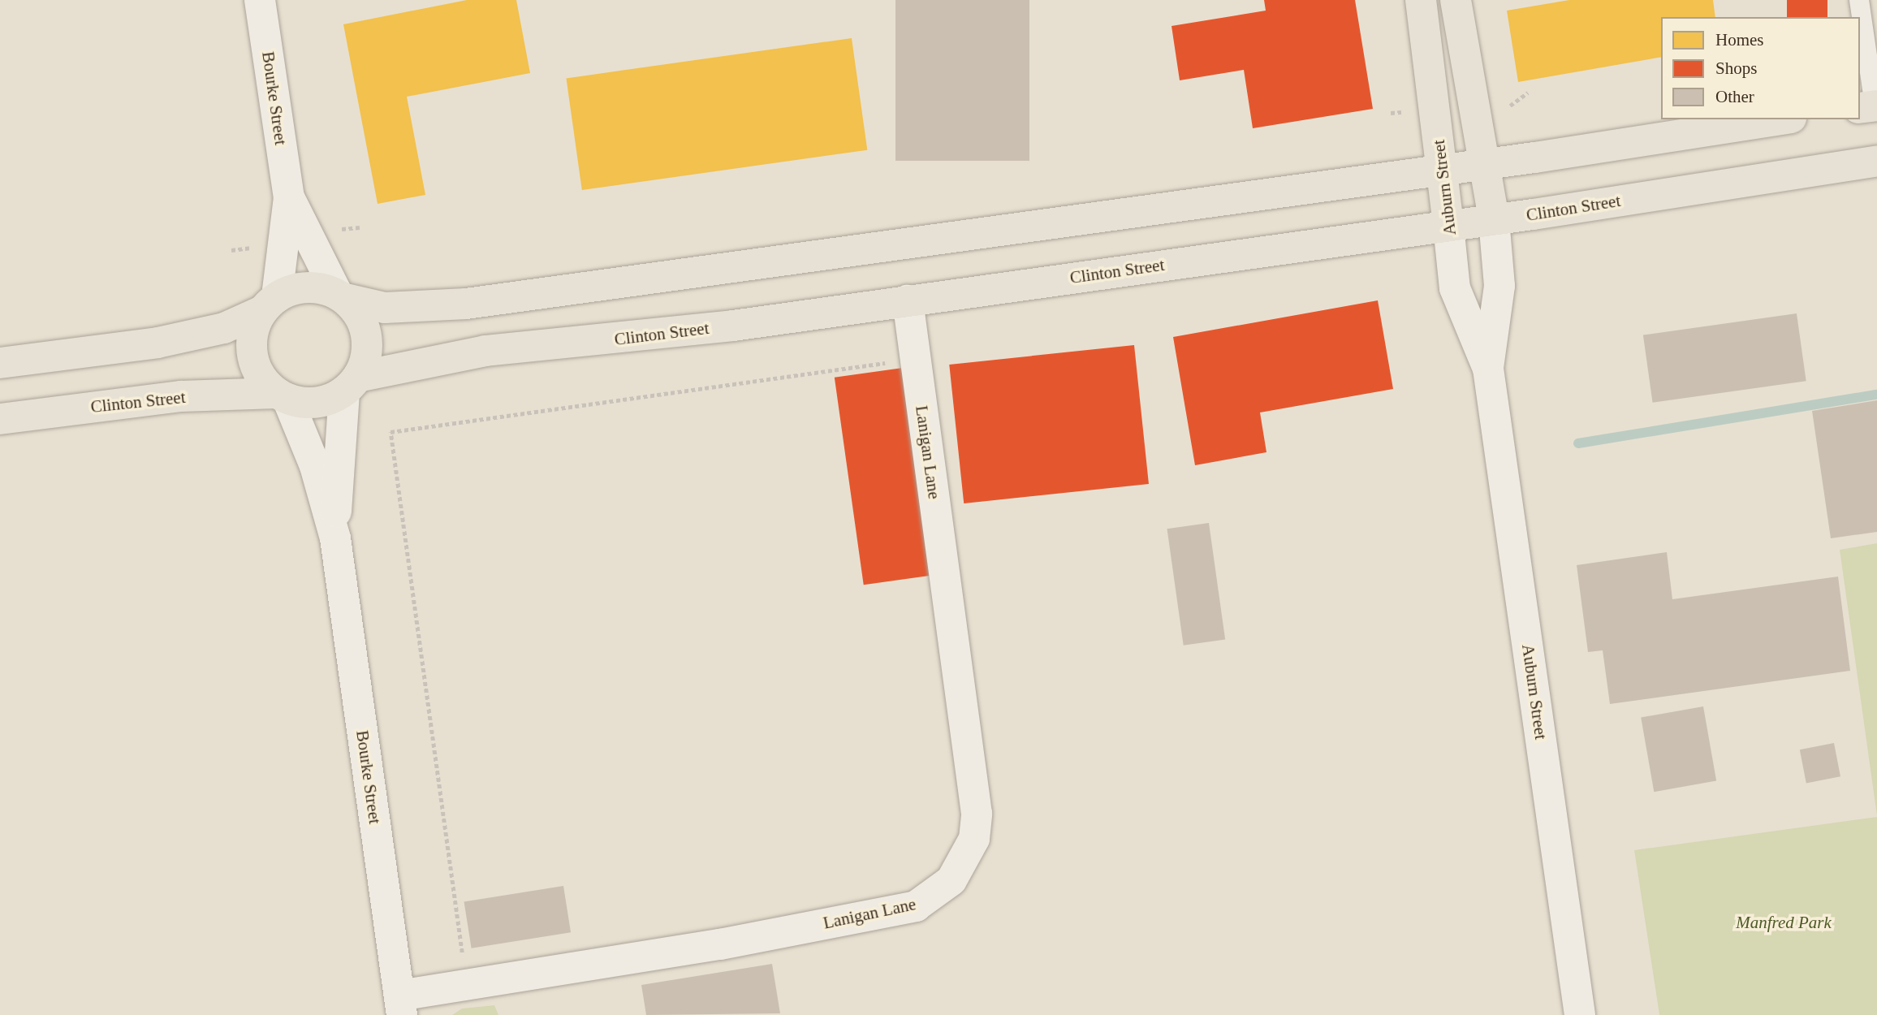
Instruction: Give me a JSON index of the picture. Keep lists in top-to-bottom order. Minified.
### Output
{"streets":{"main road":["Auburn Street","Clinton Street"],"street":["Bourke Street","Lanigan Lane"]},"crossings":[["Bourke Street","Clinton Street"],["Bourke Street","Lanigan Lane"],["Auburn Street","Clinton Street"],["Clinton Street","Lanigan Lane"]],"parks":["Manfred Park"],"legend":["Homes","Shops","Other"]}
